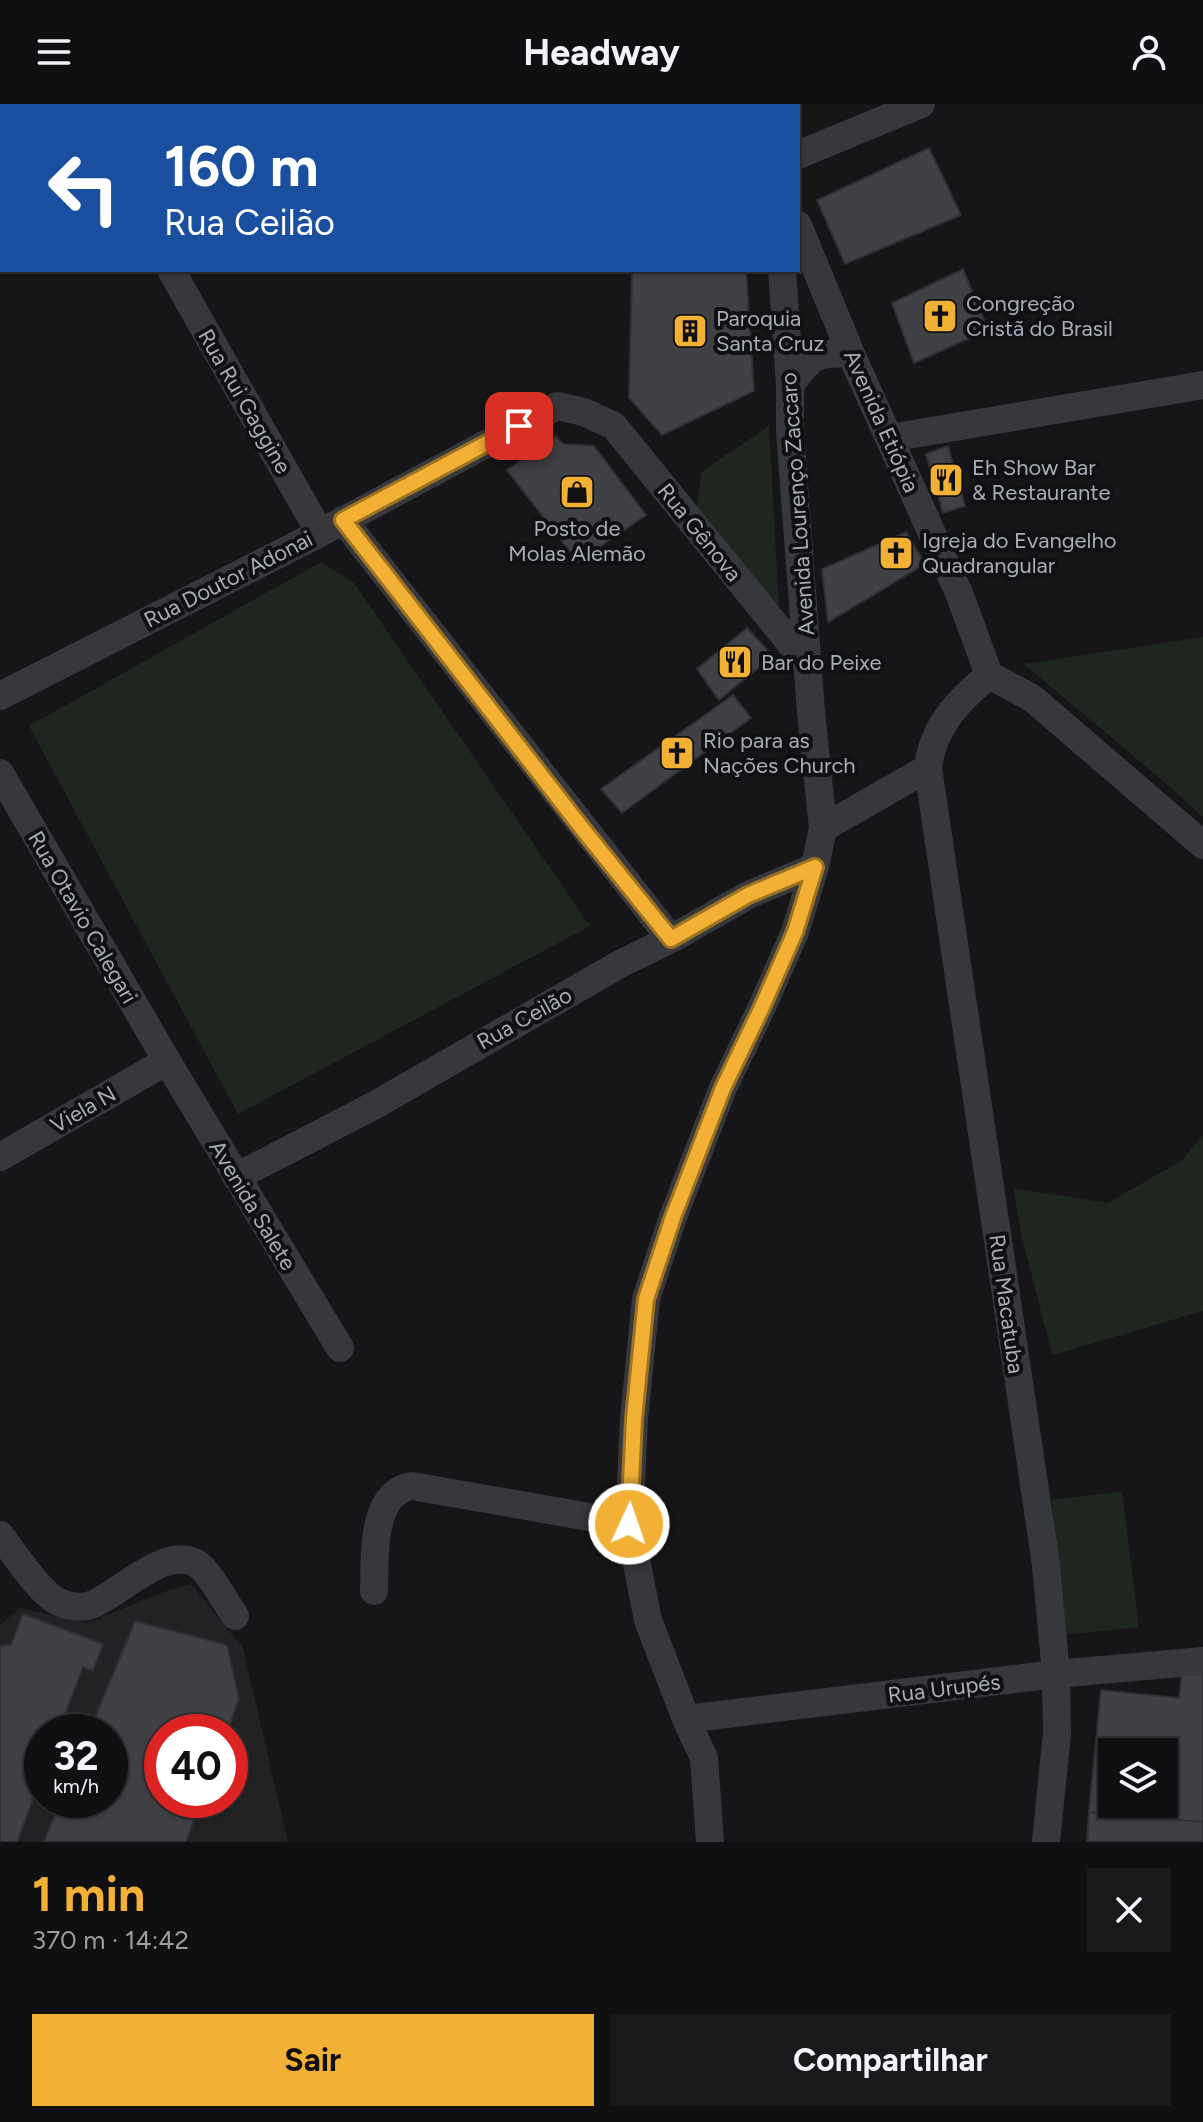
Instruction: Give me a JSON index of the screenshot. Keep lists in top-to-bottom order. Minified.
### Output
{"streets":{"street":["Rua Rui Gaggine","Avenida Etiópia","Avenida Lourenço Zaccaro","Rua Gênova","Rua Doutor Adonai","Rua Otavio Calegari","Rua Ceilão","Viela N","Avenida Salete","Rua Macatuba","Rua Urupés"]},"crossings":[["Rua Rui Gaggine","Rua Doutor Adonai"],["Rua Rui Gaggine","Rua Ceilão"],["Avenida Lourenço Zaccaro","Rua Gênova"],["Avenida Lourenço Zaccaro","Rua Ceilão"],["Avenida Lourenço Zaccaro","Rua Urupés"],["Rua Gênova","Rua Doutor Adonai"],["Rua Otavio Calegari","Viela N"],["Rua Otavio Calegari","Avenida Salete"],["Rua Ceilão","Avenida Salete"],["Viela N","Avenida Salete"],["Rua Macatuba","Rua Urupés"]],"places":{"church":["Congreção Cristã do Brasil","Igreja do Evangelho Quadrangular","Rio para as Nações Church"],"building":["Paroquia Santa Cruz"],"restaurant":["Eh Show Bar & Restaurante","Bar do Peixe"],"shop":["Posto de Molas Alemão"]},"page":{"header":"Headway","turn":["160 m","Rua Ceilão"],"speed":"32 km/h","limit":"40","heading":["1 min","370 m · 14:42"],"buttons":["Sair","Compartilhar"]}}
